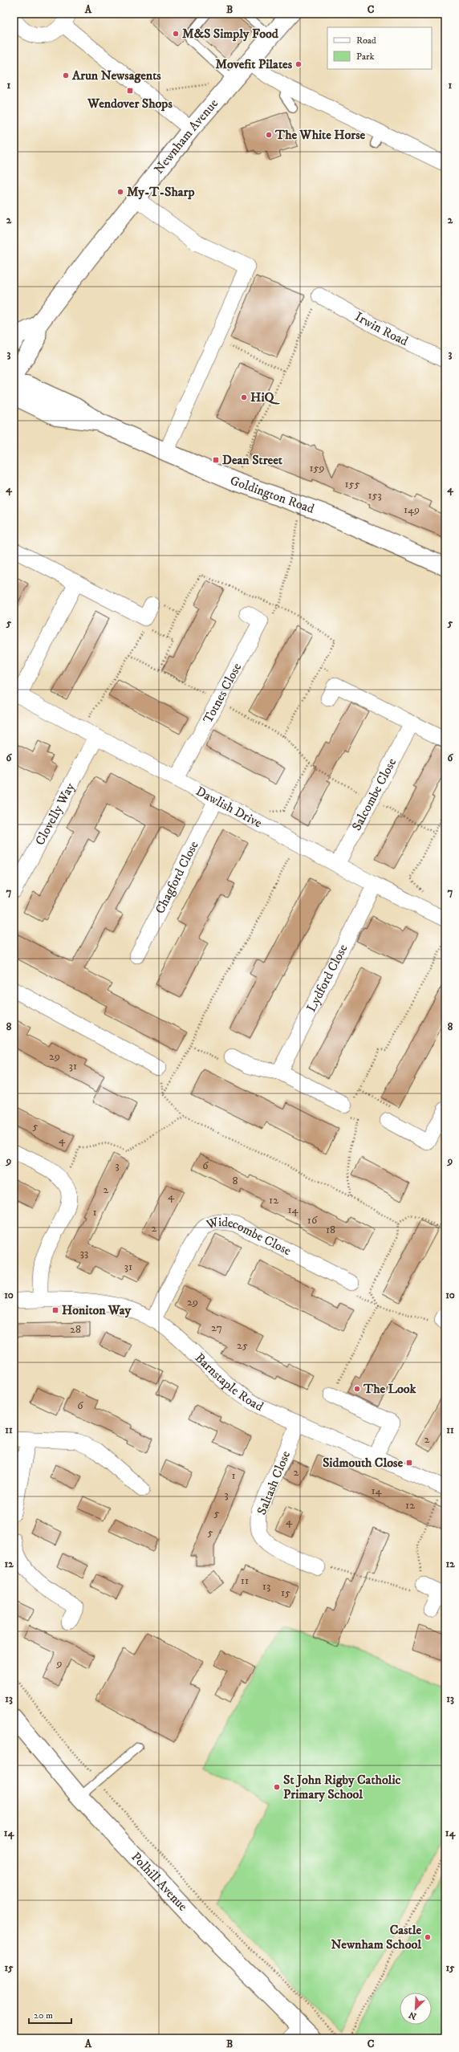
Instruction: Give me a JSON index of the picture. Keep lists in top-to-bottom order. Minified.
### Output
{"streets":{"main road":["Newnham Avenue","Goldington Road","Polhill Avenue"],"street":["Irwin Road","Totnes Close","Salcombe Close","Dawlish Drive","Clovelly Way","Chagford Close","Lydford Close","Widecombe Close","Barnstaple Road","Saltash Close"]},"crossings":[["Totnes Close","Dawlish Drive"],["Salcombe Close","Dawlish Drive"],["Dawlish Drive","Clovelly Way"],["Dawlish Drive","Chagford Close"],["Dawlish Drive","Lydford Close"],["Widecombe Close","Barnstaple Road"],["Barnstaple Road","Saltash Close"]],"places":{"other":["M&S Simply Food","Movefit Pilates","Arun Newsagents","The White Horse","My-T-Sharp","HiQ","The Look","St John Rigby Catholic Primary School","Castle Newnham School"],"transit":["Wendover Shops","Dean Street","Honiton Way","Sidmouth Close"]},"house_numbers":["159","155","153","149","29","31","5","4","3","6","8","2","4","12","14","1","16","2","18","33","31","29","27","28","25","6","2","2","1","14","3","12","5","4","5","11","13","15","9"],"legend":["Road","Park"],"scale_bar":"20 m","north":"bottom left","grid":{"columns":["A","B","C"],"rows":["1","2","3","4","5","6","7","8","9","10","11","12","13","14","15"]}}
